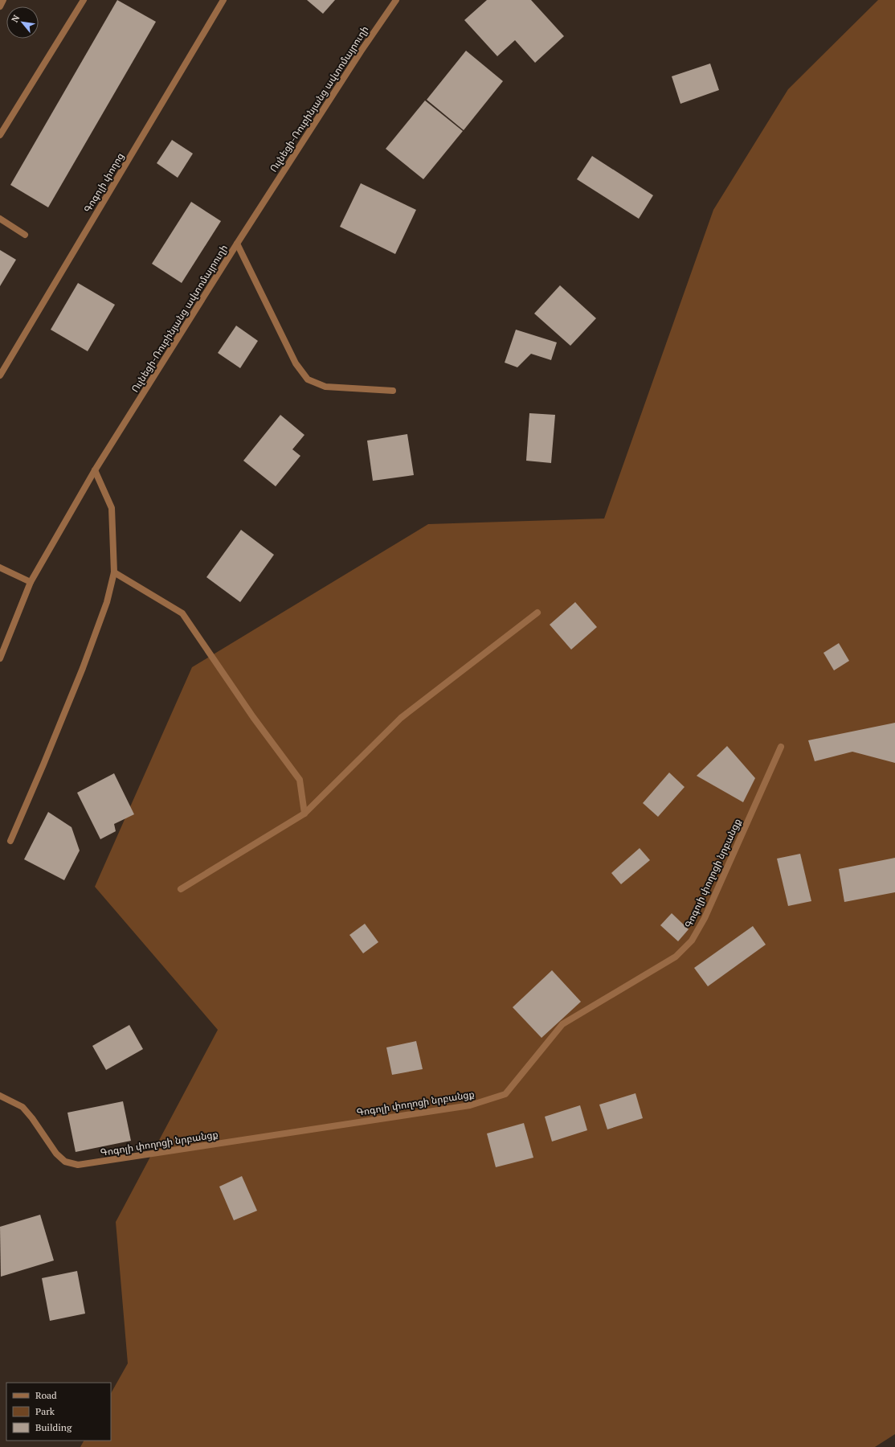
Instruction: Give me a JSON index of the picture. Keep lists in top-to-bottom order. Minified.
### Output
{"streets":{"street":["Ուլնեցի-Ռուբինյանց ավտոմայրուղի","Գոգոլի փողոց","Գոգոլի փողոցի նրբանցք"]},"legend":["Road","Park","Building"],"north":"top left"}
